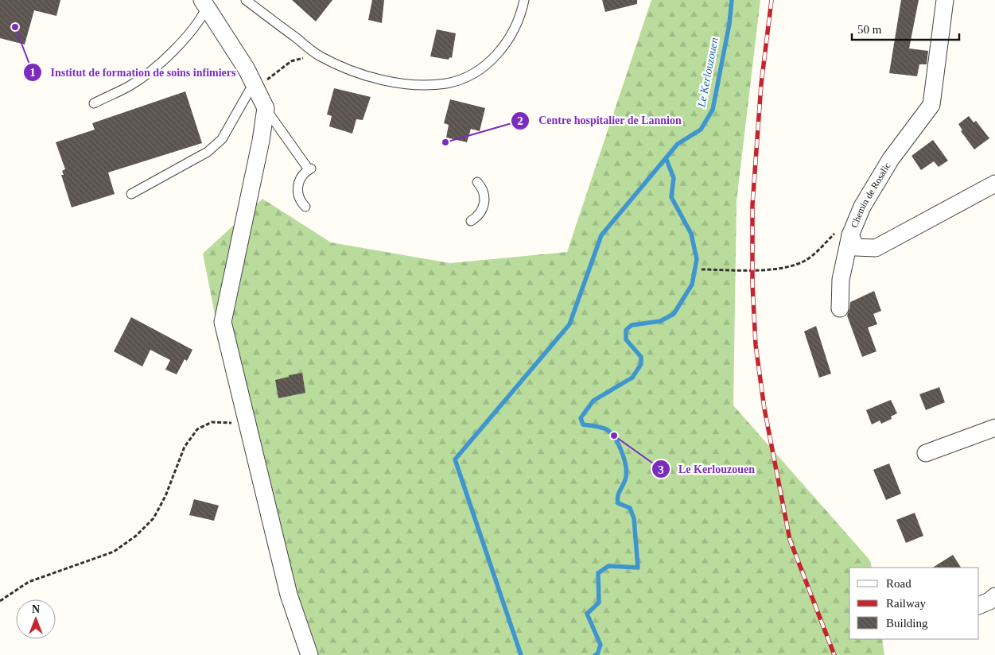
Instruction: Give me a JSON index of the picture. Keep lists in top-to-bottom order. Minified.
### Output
{"streets":{"street":["Chemin de Rosalic"]},"water":["Le Kerlouzouen"],"places":["Institut de formation de soins infimiers","Centre hospitalier de Lannion","Le Kerlouzouen"],"legend":["Road","Railway","Building"],"scale_bar":"50 m","north":"top"}
